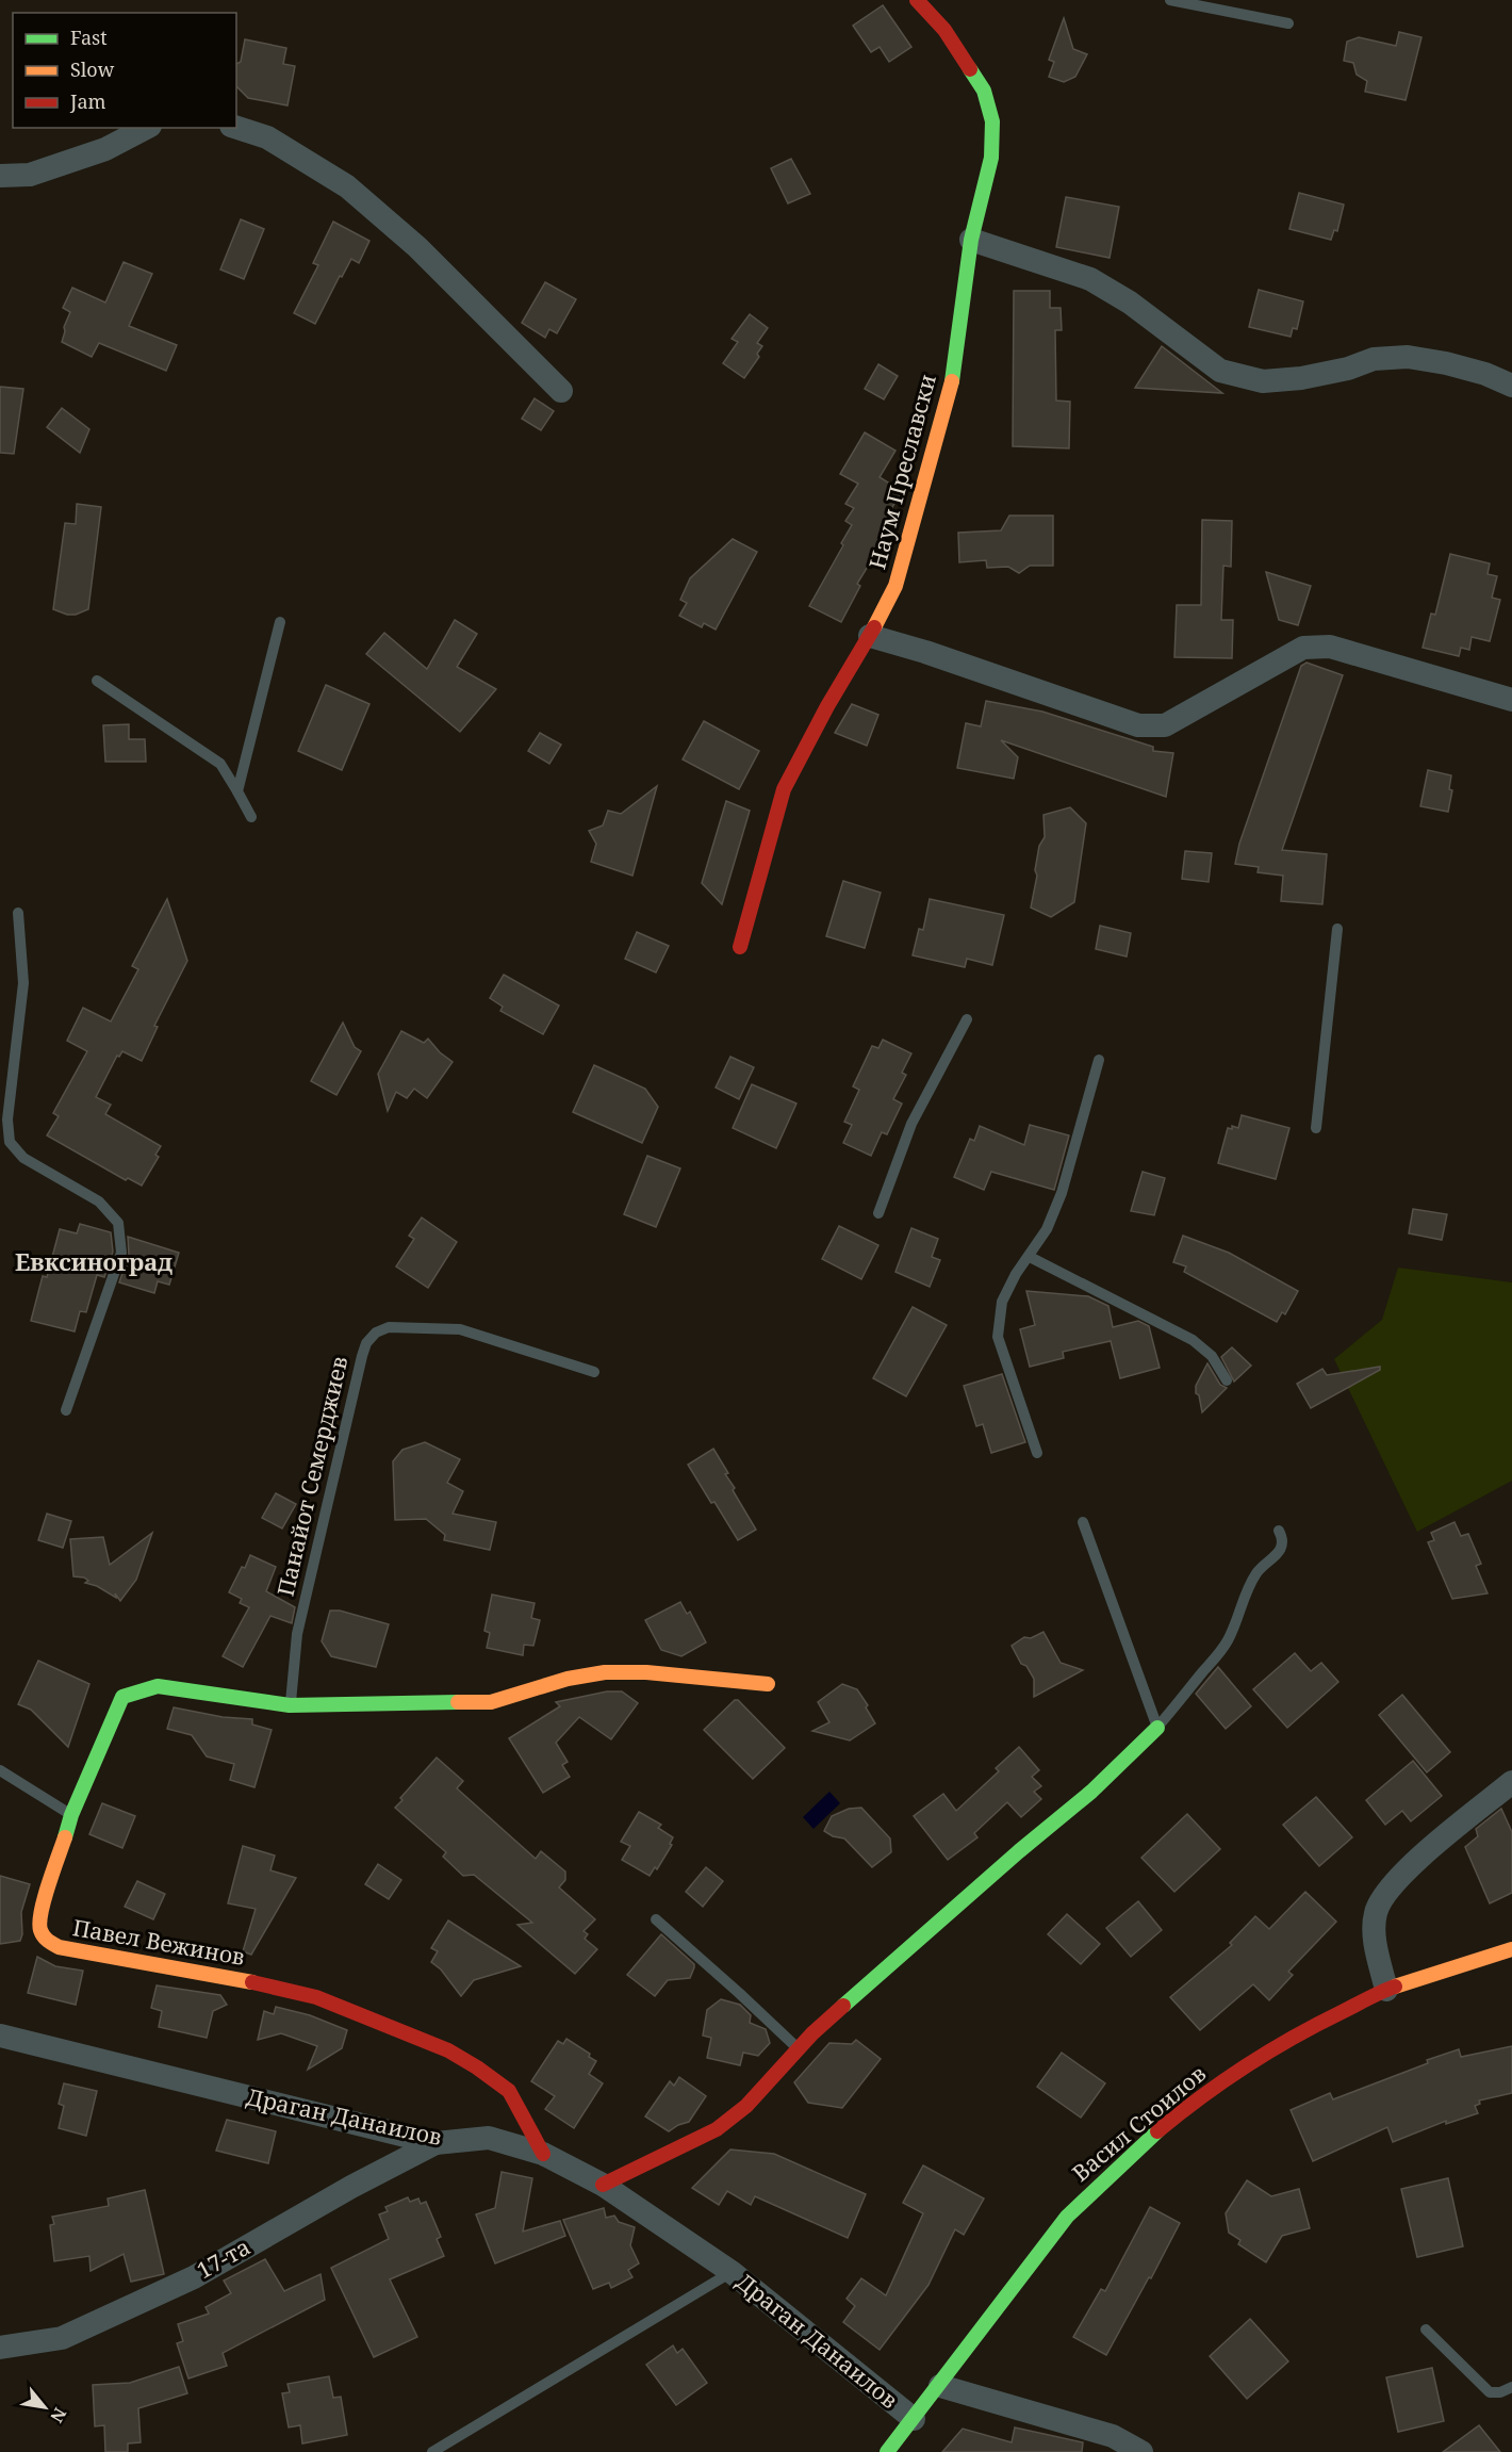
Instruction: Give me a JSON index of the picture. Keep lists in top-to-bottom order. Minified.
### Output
{"streets":{"street":["Наум Преславски","Павел Вежинов","Драган Данаилов","Васил Стоилов","17-та"],"lane":["Панайот Семерджиев"]},"crossings":[["Панайот Семерджиев","Павел Вежинов"],["Павел Вежинов","Драган Данаилов"],["Драган Данаилов","Васил Стоилов"],["Драган Данаилов","17-та"]],"districts":["Евксиноград"],"legend":["Fast","Slow","Jam"],"north":"bottom right"}
